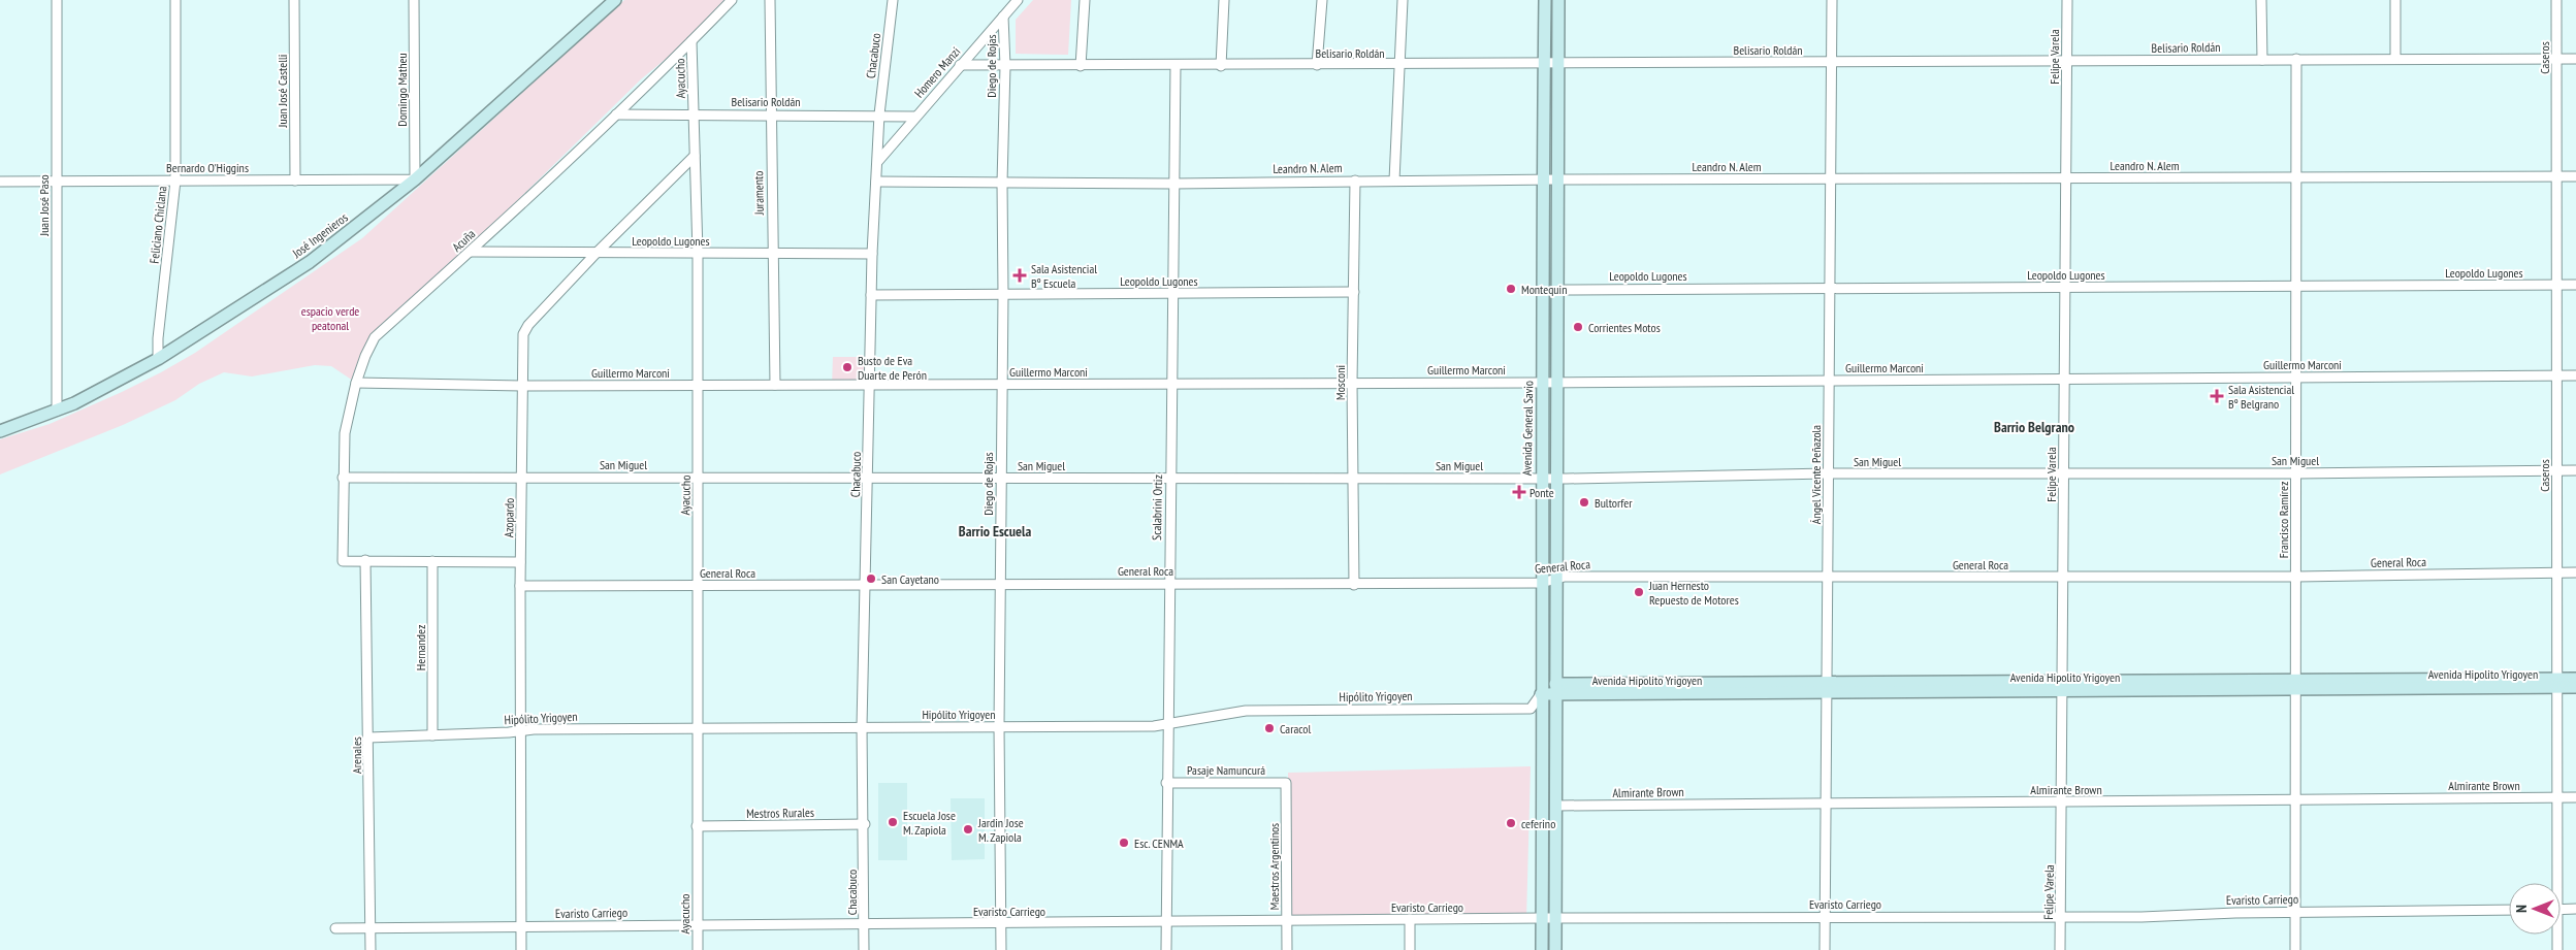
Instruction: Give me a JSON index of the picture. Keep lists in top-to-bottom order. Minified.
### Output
{"streets":{"main road":["José Ingenieros","Avenida General Savio","Avenida Hipolito Yrigoyen"],"street":["Belisario Roldán","Chacabuco","Felipe Varela","Caseros","Diego de Rojas","Homero Manzi","Ayacucho","Domingo Matheu","Juan José Castelli","Leandro N. Alem","Bernardo O'Higgins","Juramento","Juan José Paso","Feliciano Chiclana","Acuña","Leopoldo Lugones","Guillermo Marconi","Mosconi","San Miguel","Ángel Vicente Peñazola","Scalabrini Ortiz","Azopardo","Francisco Ramírez","General Roca","Hernandez","Hipólito Yrigoyen","Arenales","Pasaje Namuncurá","Almirante Brown","Mestros Rurales","Maestros Argentinos","Evaristo Carriego"]},"crossings":[["Belisario Roldán","Chacabuco"],["Belisario Roldán","Felipe Varela"],["Belisario Roldán","Caseros"],["Belisario Roldán","Diego de Rojas"],["Belisario Roldán","Homero Manzi"],["Belisario Roldán","Ayacucho"],["Belisario Roldán","Juramento"],["Belisario Roldán","Acuña"],["Belisario Roldán","Avenida General Savio"],["Belisario Roldán","Ángel Vicente Peñazola"],["Belisario Roldán","Scalabrini Ortiz"],["Belisario Roldán","Francisco Ramírez"],["Chacabuco","Homero Manzi"],["Chacabuco","Leandro N. Alem"],["Chacabuco","Leopoldo Lugones"],["Chacabuco","Guillermo Marconi"],["Chacabuco","San Miguel"],["Chacabuco","General Roca"],["Chacabuco","Hipólito Yrigoyen"],["Chacabuco","Mestros Rurales"],["Chacabuco","Evaristo Carriego"],["Felipe Varela","Leandro N. Alem"],["Felipe Varela","Leopoldo Lugones"],["Felipe Varela","Guillermo Marconi"],["Felipe Varela","San Miguel"],["Felipe Varela","General Roca"],["Felipe Varela","Avenida Hipolito Yrigoyen"],["Felipe Varela","Almirante Brown"],["Felipe Varela","Evaristo Carriego"],["Caseros","Leandro N. Alem"],["Caseros","Leopoldo Lugones"],["Caseros","Guillermo Marconi"],["Caseros","San Miguel"],["Caseros","General Roca"],["Caseros","Avenida Hipolito Yrigoyen"],["Caseros","Almirante Brown"],["Diego de Rojas","Homero Manzi"],["Diego de Rojas","Leandro N. Alem"],["Diego de Rojas","Leopoldo Lugones"],["Diego de Rojas","Guillermo Marconi"],["Diego de Rojas","San Miguel"],["Diego de Rojas","General Roca"],["Diego de Rojas","Hipólito Yrigoyen"],["Diego de Rojas","Evaristo Carriego"],["Ayacucho","Acuña"],["Ayacucho","Leopoldo Lugones"],["Ayacucho","Guillermo Marconi"],["Ayacucho","San Miguel"],["Ayacucho","Azopardo"],["Ayacucho","General Roca"],["Ayacucho","Hipólito Yrigoyen"],["Ayacucho","Mestros Rurales"],["Ayacucho","Evaristo Carriego"],["Domingo Matheu","Bernardo O'Higgins"],["Domingo Matheu","José Ingenieros"],["Juan José Castelli","Bernardo O'Higgins"],["Leandro N. Alem","Mosconi"],["Leandro N. Alem","Avenida General Savio"],["Leandro N. Alem","Ángel Vicente Peñazola"],["Leandro N. Alem","Scalabrini Ortiz"],["Leandro N. Alem","Francisco Ramírez"],["Bernardo O'Higgins","Juan José Paso"],["Bernardo O'Higgins","Feliciano Chiclana"],["Bernardo O'Higgins","José Ingenieros"],["Juramento","Leopoldo Lugones"],["Juramento","Guillermo Marconi"],["Juan José Paso","José Ingenieros"],["Feliciano Chiclana","José Ingenieros"],["Acuña","Leopoldo Lugones"],["Acuña","Guillermo Marconi"],["Acuña","San Miguel"],["Acuña","Arenales"],["Leopoldo Lugones","Mosconi"],["Leopoldo Lugones","Ángel Vicente Peñazola"],["Leopoldo Lugones","Scalabrini Ortiz"],["Leopoldo Lugones","Azopardo"],["Leopoldo Lugones","Francisco Ramírez"],["Guillermo Marconi","Mosconi"],["Guillermo Marconi","Avenida General Savio"],["Guillermo Marconi","Ángel Vicente Peñazola"],["Guillermo Marconi","Scalabrini Ortiz"],["Guillermo Marconi","Azopardo"],["Guillermo Marconi","Francisco Ramírez"],["Mosconi","San Miguel"],["Mosconi","General Roca"],["Avenida General Savio","San Miguel"],["Avenida General Savio","General Roca"],["Avenida General Savio","Avenida Hipolito Yrigoyen"],["Avenida General Savio","Hipólito Yrigoyen"],["Avenida General Savio","Evaristo Carriego"],["San Miguel","Ángel Vicente Peñazola"],["San Miguel","Scalabrini Ortiz"],["San Miguel","Azopardo"],["San Miguel","Francisco Ramírez"],["Ángel Vicente Peñazola","General Roca"],["Ángel Vicente Peñazola","Avenida Hipolito Yrigoyen"],["Ángel Vicente Peñazola","Almirante Brown"],["Ángel Vicente Peñazola","Evaristo Carriego"],["Scalabrini Ortiz","General Roca"],["Scalabrini Ortiz","Hipólito Yrigoyen"],["Scalabrini Ortiz","Pasaje Namuncurá"],["Scalabrini Ortiz","Evaristo Carriego"],["Azopardo","General Roca"],["Azopardo","Hipólito Yrigoyen"],["Azopardo","Evaristo Carriego"],["Francisco Ramírez","General Roca"],["Francisco Ramírez","Avenida Hipolito Yrigoyen"],["Francisco Ramírez","Almirante Brown"],["Francisco Ramírez","Evaristo Carriego"],["Hernandez","Hipólito Yrigoyen"],["Avenida Hipolito Yrigoyen","Hipólito Yrigoyen"],["Hipólito Yrigoyen","Arenales"],["Arenales","Evaristo Carriego"],["Pasaje Namuncurá","Maestros Argentinos"],["Maestros Argentinos","Evaristo Carriego"]],"districts":["Barrio Belgrano","Barrio Escuela"],"parks":["espacio verde peatonal"],"places":{"health":["Sala Asistencial Bº Escuela","Sala Asistencial Bº Belgrano","Ponte"],"other":["Montequin","Corrientes Motos","Busto de Eva Duarte de Perón","Bultorfer","San Cayetano","Juan Hernesto Repuesto de Motores","Caracol","Escuela Jose M. Zapiola","ceferino","Jardin Jose M. Zapiola","Esc. CENMA"]},"north":"left"}
